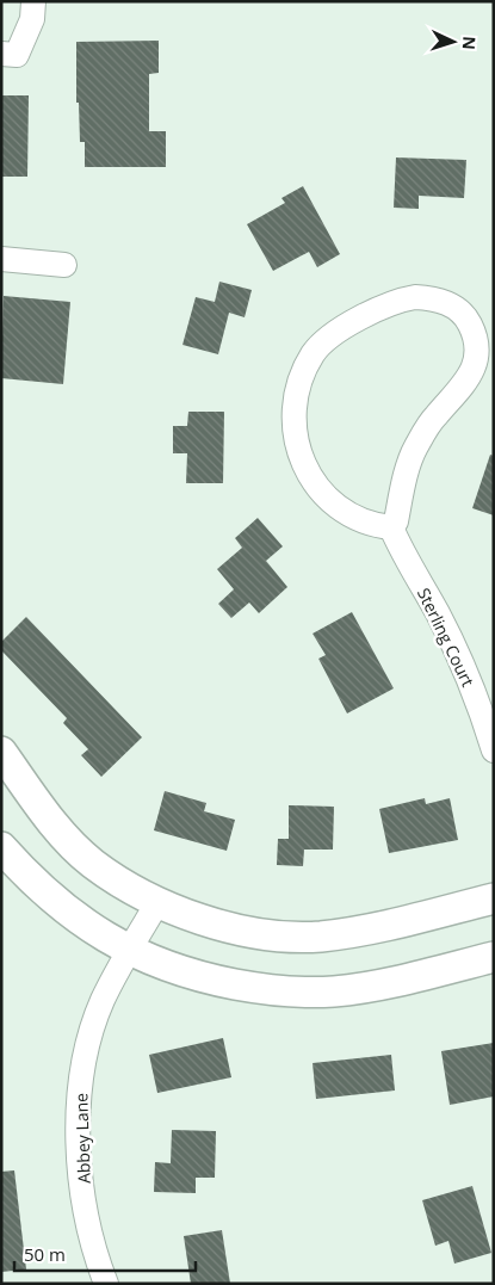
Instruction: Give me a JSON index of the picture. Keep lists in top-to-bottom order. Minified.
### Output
{"streets":{"street":["Sterling Court","Abbey Lane"]},"scale_bar":"50 m","north":"right"}
